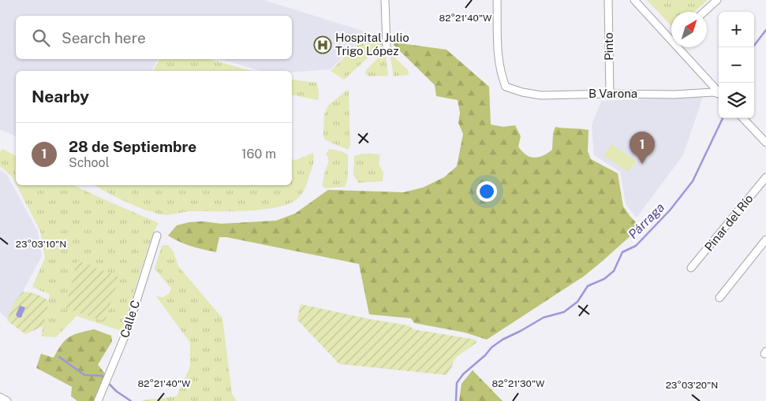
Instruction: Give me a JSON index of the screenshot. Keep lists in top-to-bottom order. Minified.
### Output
{"streets":{"street":["Pinto","B Varona","Pinar del Río","Calle C"]},"crossings":[["Pinto","B Varona"]],"water":["Párraga"],"places":{"hospital":["Hospital Julio Trigo López"]},"north":"top right","page":{"map_buttons":["+","−"],"search":"Search here","heading":"Nearby","list":[{"mark":"1","name":"28 de Septiembre","note":"School","value":"160 m"}],"pins":"1"},"coordinates":["82°21'40\"W","23°03'10\"N","82°21'30\"W","23°03'20\"N"]}
